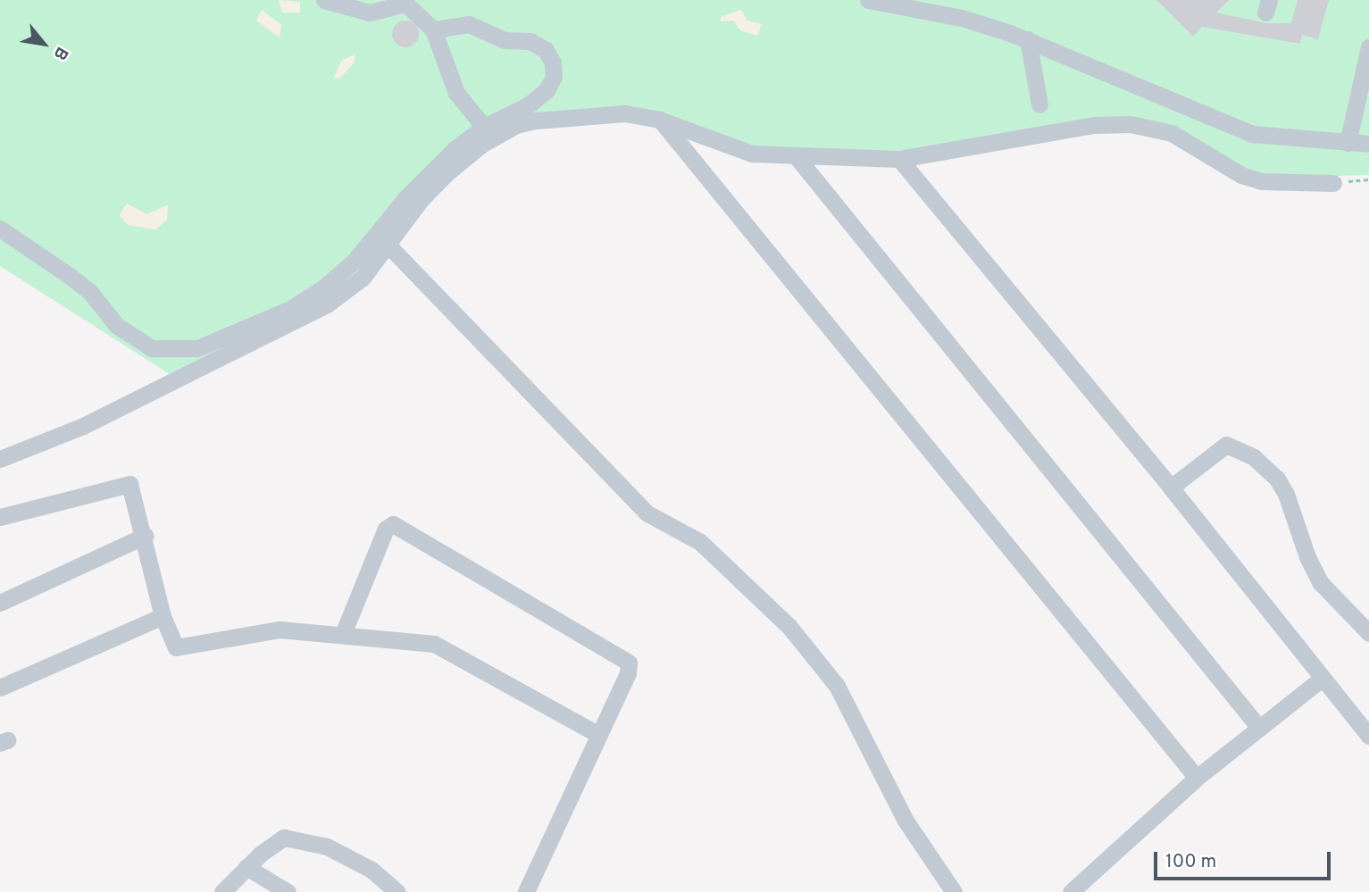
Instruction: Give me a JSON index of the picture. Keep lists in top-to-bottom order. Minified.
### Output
{"scale_bar":"100 m","north":"bottom right"}
